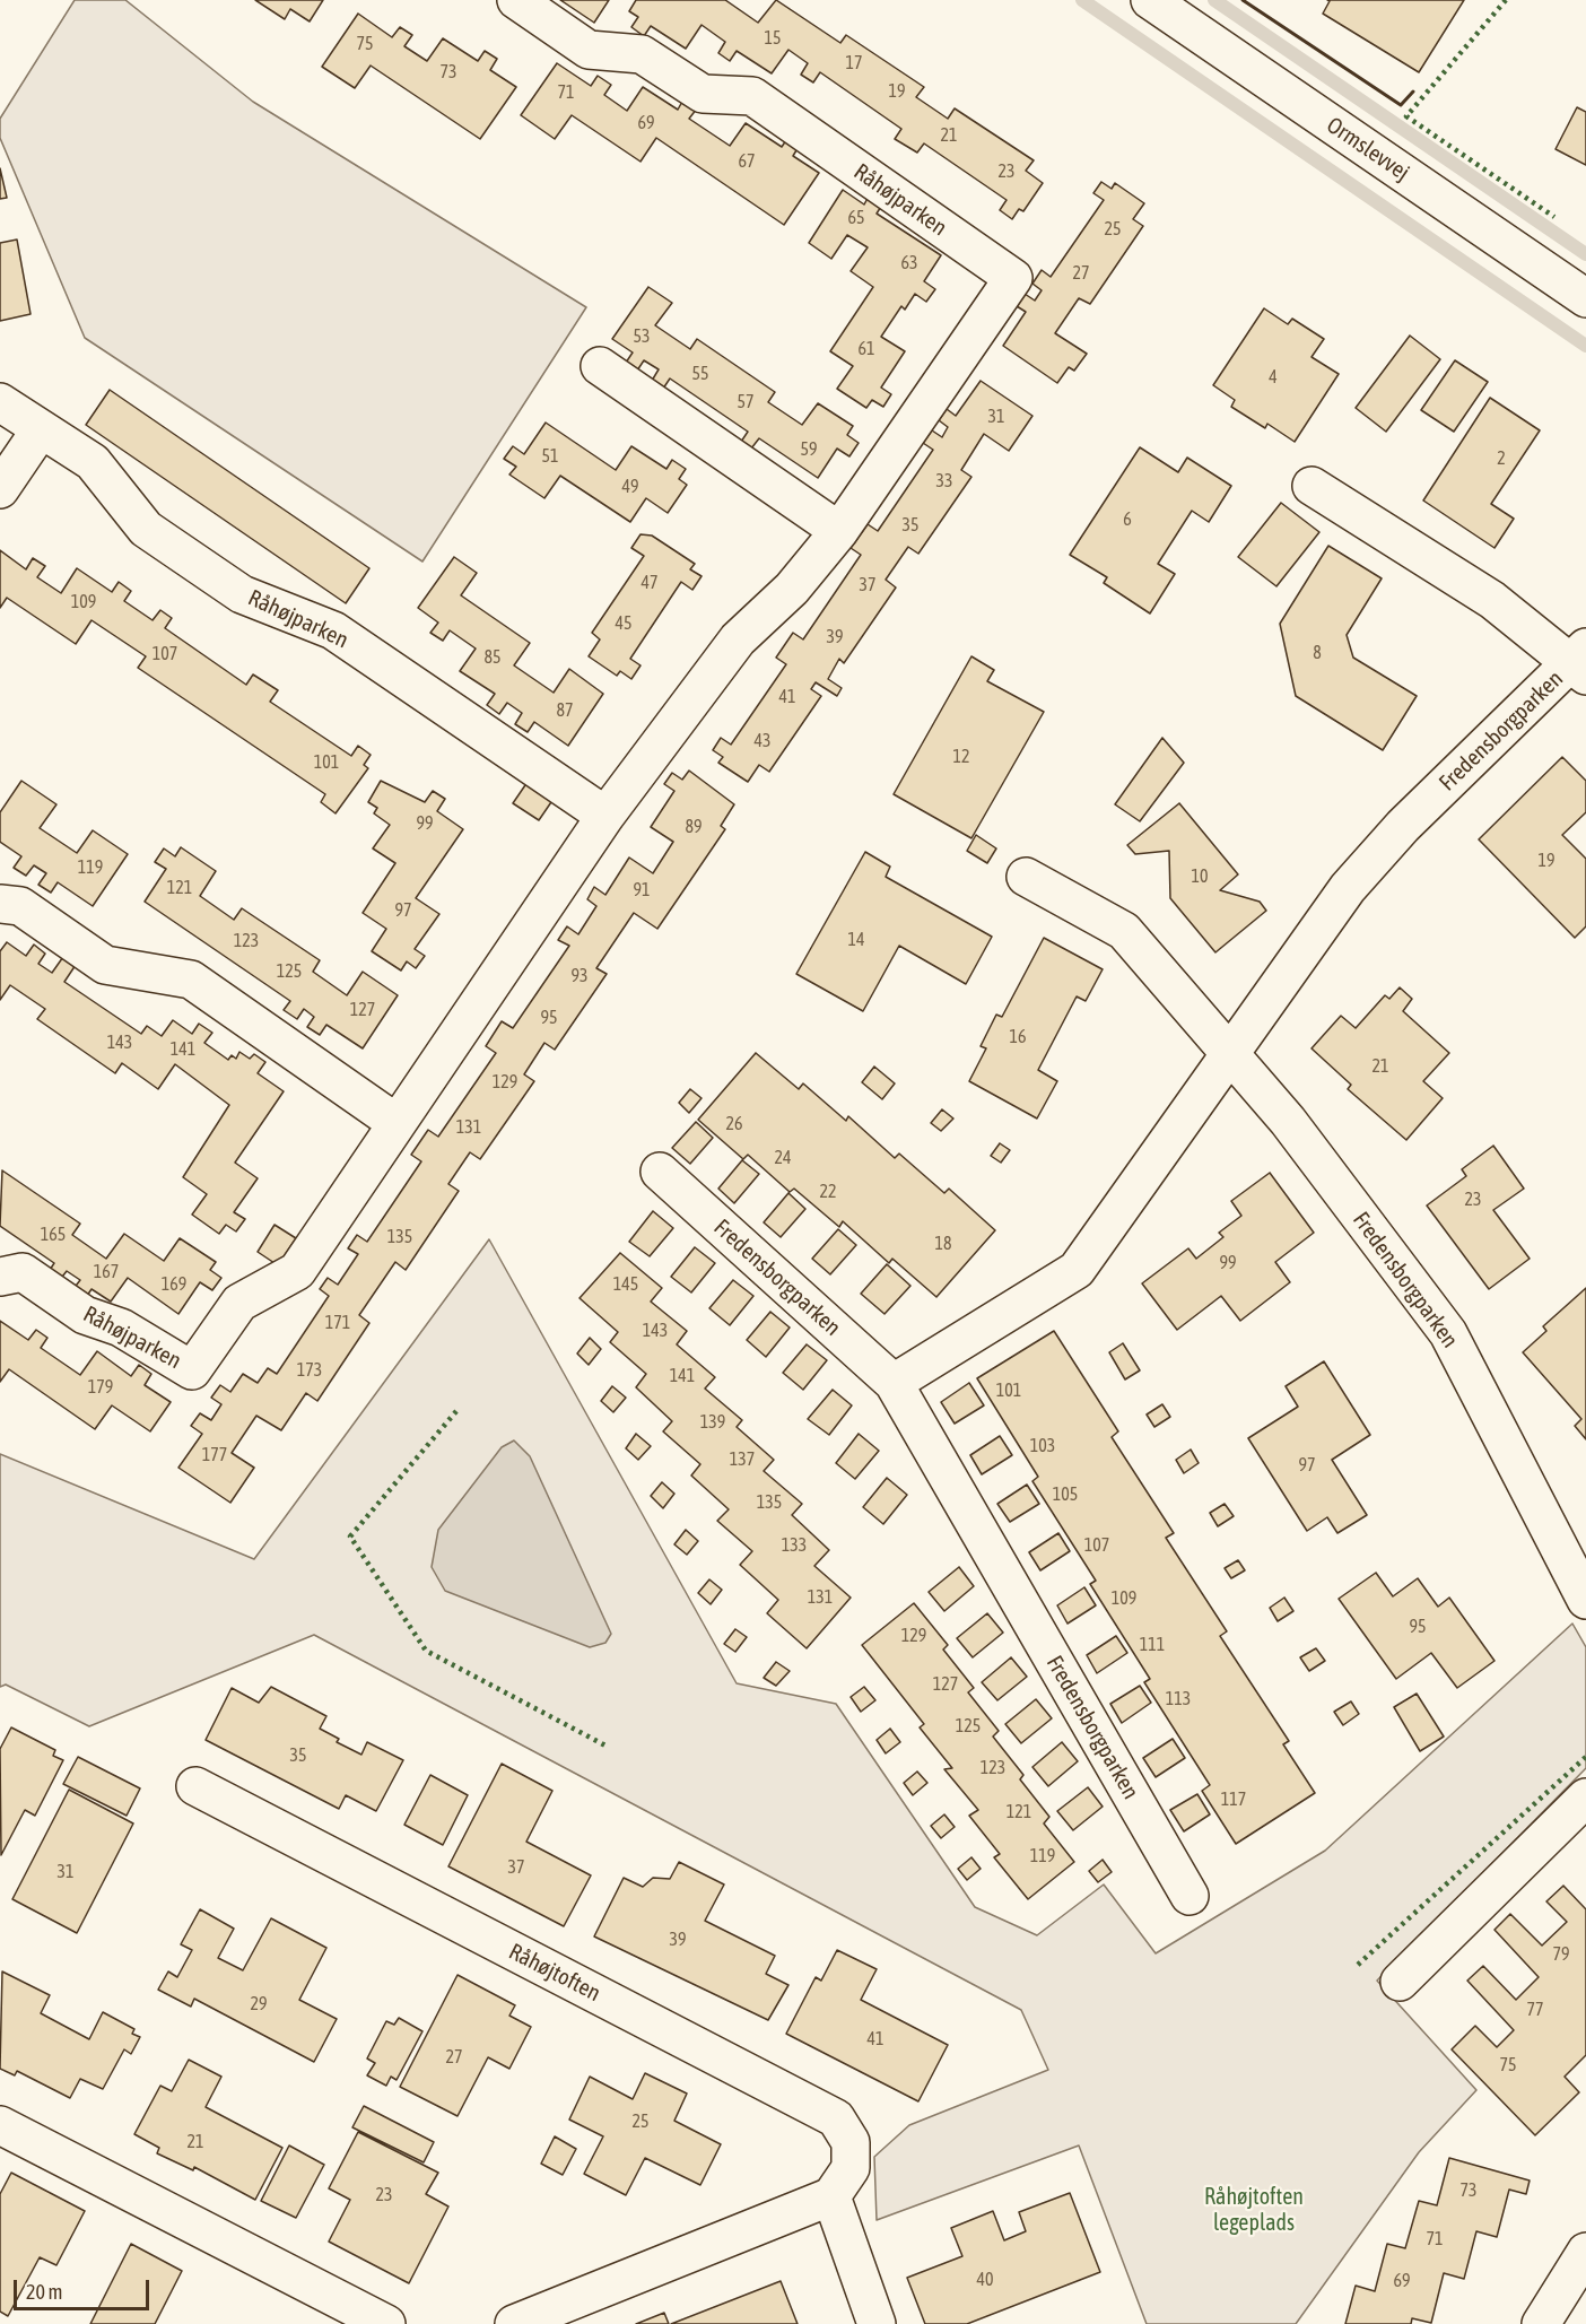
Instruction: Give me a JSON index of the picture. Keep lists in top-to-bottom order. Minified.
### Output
{"streets":{"street":["Ormslevvej","Råhøjparken","Fredensborgparken","Råhøjtoften"]},"parks":["Råhøjtoften legeplads"],"house_numbers":["15","75","17","73","19","71","69","21","67","23","65","25","63","27","53","61","55","4","57","31","59","51","2","33","49","6","35","47","37","109","45","39","8","107","85","41","87","43","12","101","99","89","19","119","10","121","91","97","14","123","125","93","127","95","16","143","141","21","129","26","131","24","22","23","165","135","18","99","167","169","145","171","143","173","141","179","101","139","103","177","137","97","105","135","133","107","131","109","95","129","111","127","113","125","35","123","117","121","119","37","31","39","79","29","77","41","27","75","25","21","73","23","71","40","69"],"scale_bar":"20 m"}
